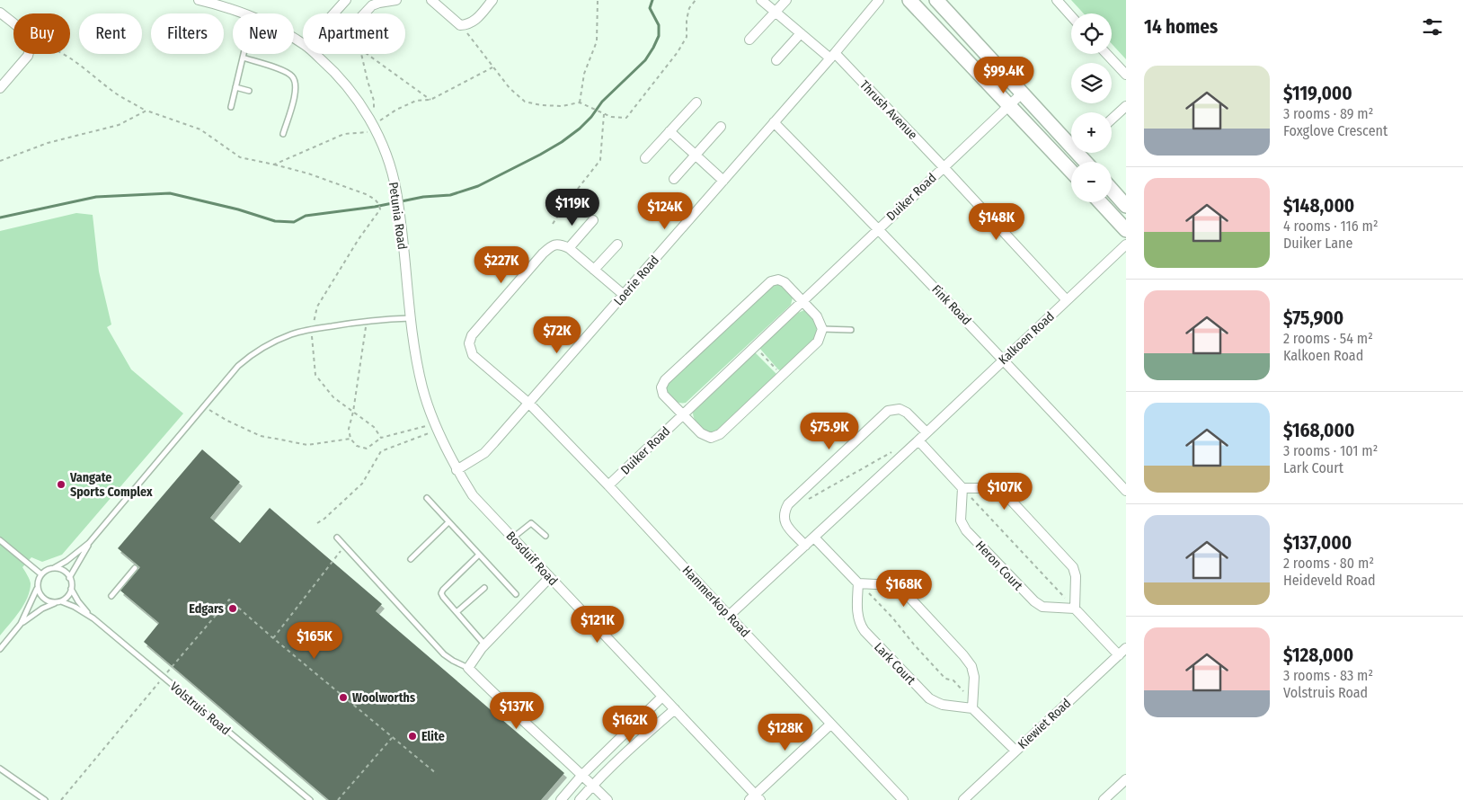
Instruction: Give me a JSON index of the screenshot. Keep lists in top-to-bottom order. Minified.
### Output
{"streets":{"street":["Thrush Avenue","Duiker Road","Petunia Road","Loerie Road","Fink Road","Kalkoen Road","Bosduif Road","Heron Court","Hammerkop Road","Lark Court","Kiewiet Road"],"lane":["Volstruis Road"]},"crossings":[["Thrush Avenue","Duiker Road"],["Thrush Avenue","Loerie Road"],["Thrush Avenue","Kalkoen Road"],["Duiker Road","Fink Road"],["Duiker Road","Hammerkop Road"],["Petunia Road","Loerie Road"],["Petunia Road","Bosduif Road"],["Loerie Road","Fink Road"],["Loerie Road","Bosduif Road"],["Loerie Road","Hammerkop Road"],["Fink Road","Kalkoen Road"],["Kalkoen Road","Hammerkop Road"]],"places":["Vangate Sports Complex","Edgars","Woolworths","Elite"],"page":{"heading":"14 homes","map_buttons":["+","−"],"chip":["Buy","Rent","Filters","New","Apartment"],"list":[{"name":"$119,000","note":"3 rooms · 89 m² · Foxglove Crescent"},{"name":"$148,000","note":"4 rooms · 116 m² · Duiker Lane"},{"name":"$75,900","note":"2 rooms · 54 m² · Kalkoen Road"},{"name":"$168,000","note":"3 rooms · 101 m² · Lark Court"},{"name":"$137,000","note":"2 rooms · 80 m² · Heideveld Road"},{"name":"$128,000","note":"3 rooms · 83 m² · Volstruis Road"}],"price":["$99.4K","$119K","$124K","$148K","$227K","$72K","$75.9K","$107K","$168K","$121K","$165K","$137K","$162K","$128K"]}}
